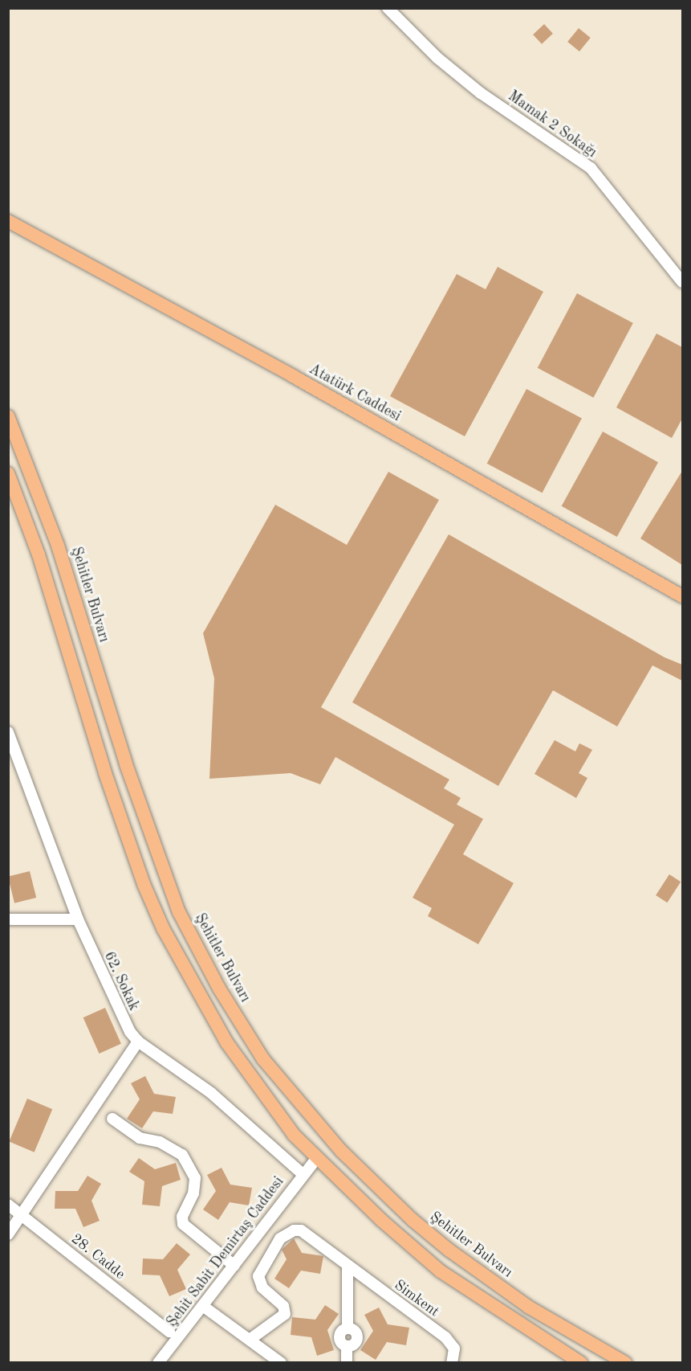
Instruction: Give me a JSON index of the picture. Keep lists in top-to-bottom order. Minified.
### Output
{"streets":{"main road":["Atatürk Caddesi","Şehitler Bulvarı"],"street":["Mamak 2 Sokağı","62. Sokak","Şehit Sabit Demirtaş Caddesi","28. Cadde","Simkent"]},"crossings":[["62. Sokak","Şehit Sabit Demirtaş Caddesi"]]}
